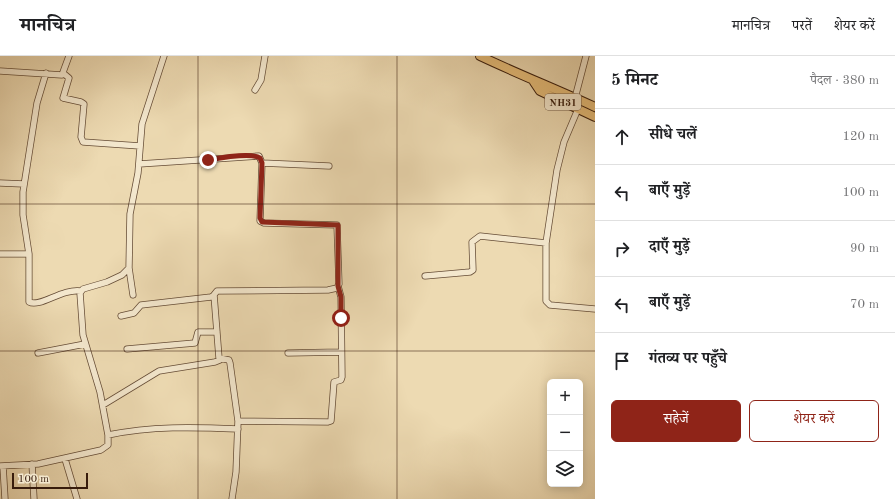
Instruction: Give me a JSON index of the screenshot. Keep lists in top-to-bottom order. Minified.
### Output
{"streets":{"highway":["NH31"]},"scale_bar":"100 m","page":{"header":"मानचित्र","nav":["मानचित्र","परतें","शेयर करें"],"heading":["5 मिनट","पैदल · 380 m"],"list":[["सीधे चलें","120 m"],["बाएँ मुड़ें","100 m"],["दाएँ मुड़ें","90 m"],["बाएँ मुड़ें","70 m"],"गंतव्य पर पहुँचे"],"map_buttons":["+","−"],"buttons":["सहेजें","शेयर करें"],"scale":"100 m"}}
